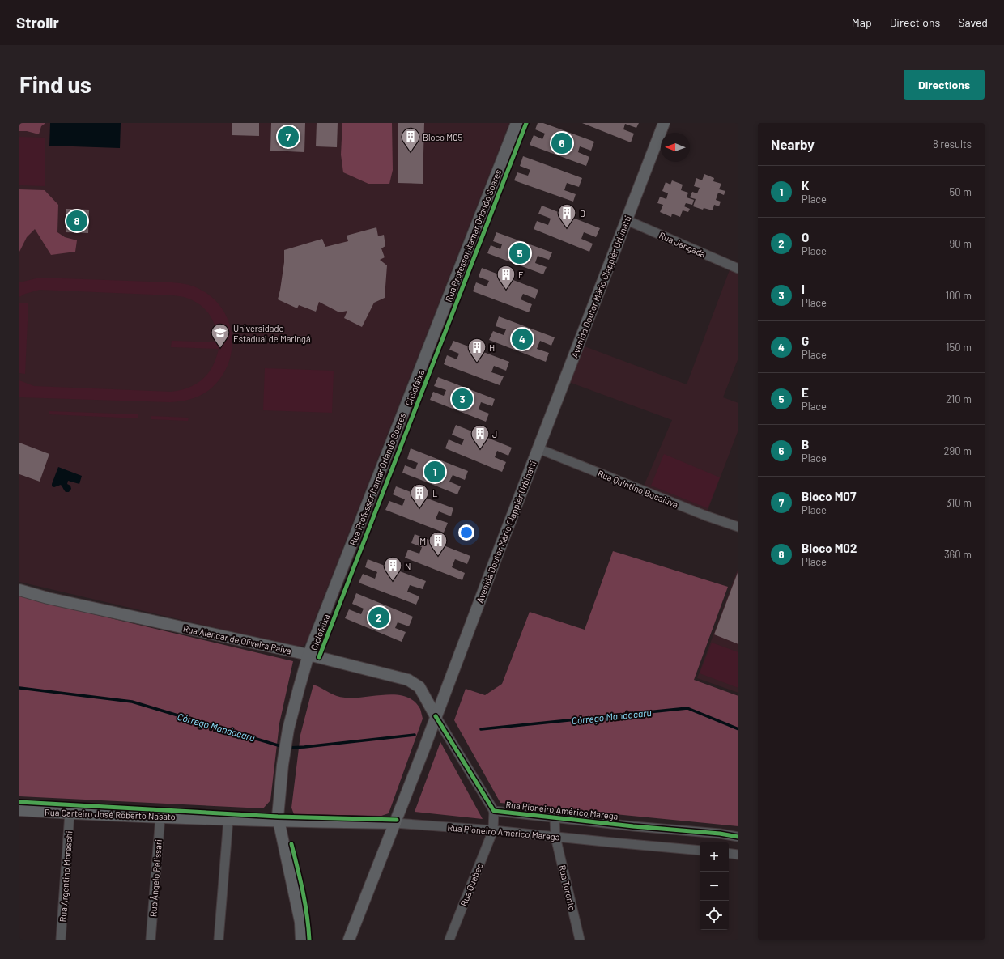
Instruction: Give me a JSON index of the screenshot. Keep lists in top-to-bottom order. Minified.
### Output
{"streets":{"main road":["Rua Professor Itamar Orlando Soares","Avenida Doutor Mário Clappiér Urbinatti","Rua Alencar de Oliveira Paiva","Rua Carteiro José Roberto Nasato"],"street":["Rua Jangada","Rua Quintino Bocaiúva","Rua Pioneiro Américo Marega","Rua Pioneiro Americo Marega","Rua Argentino Moreschi","Rua Ângelo Pelissari","Rua Quebec","Rua Toronto"],"cycle path":["Ciclofaixa"]},"crossings":[["Rua Professor Itamar Orlando Soares","Rua Alencar de Oliveira Paiva"],["Rua Jangada","Avenida Doutor Mário Clappiér Urbinatti"],["Avenida Doutor Mário Clappiér Urbinatti","Rua Quintino Bocaiúva"],["Avenida Doutor Mário Clappiér Urbinatti","Rua Alencar de Oliveira Paiva"],["Avenida Doutor Mário Clappiér Urbinatti","Rua Pioneiro Américo Marega"],["Avenida Doutor Mário Clappiér Urbinatti","Rua Carteiro José Roberto Nasato"],["Avenida Doutor Mário Clappiér Urbinatti","Rua Pioneiro Americo Marega"],["Rua Alencar de Oliveira Paiva","Rua Pioneiro Américo Marega"],["Rua Pioneiro Américo Marega","Rua Quebec"],["Rua Pioneiro Américo Marega","Rua Toronto"],["Rua Carteiro José Roberto Nasato","Rua Pioneiro Americo Marega"],["Rua Carteiro José Roberto Nasato","Rua Argentino Moreschi"],["Rua Carteiro José Roberto Nasato","Rua Ângelo Pelissari"],["Rua Pioneiro Americo Marega","Rua Quebec"],["Rua Pioneiro Americo Marega","Rua Toronto"]],"water":["Córrego Mandacaru"],"places":{"building":["Bloco M05","D","F","H","J","L","M","N"],"school or university":["Universidade Estadual de Maringá"]},"north":"left","page":{"header":"Strollr","nav":["Map","Directions","Saved"],"buttons":"Directions","title":"Find us","heading":["Nearby","8 results"],"pins":["7","6","8","5","4","3","1","2"],"list":[{"mark":"1","name":"K","note":"Place","value":"50 m"},{"mark":"2","name":"O","note":"Place","value":"90 m"},{"mark":"3","name":"I","note":"Place","value":"100 m"},{"mark":"4","name":"G","note":"Place","value":"150 m"},{"mark":"5","name":"E","note":"Place","value":"210 m"},{"mark":"6","name":"B","note":"Place","value":"290 m"},{"mark":"7","name":"Bloco M07","note":"Place","value":"310 m"},{"mark":"8","name":"Bloco M02","note":"Place","value":"360 m"}],"map_buttons":["+","−"]}}
